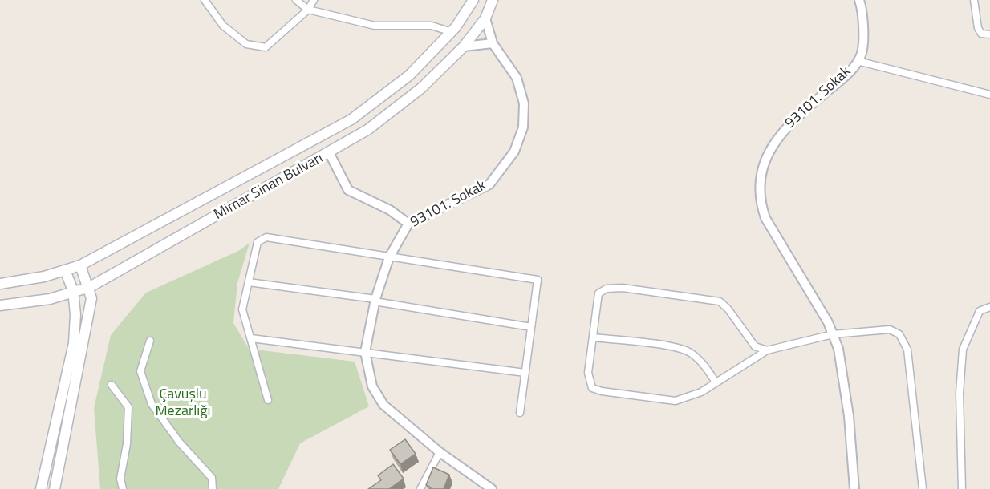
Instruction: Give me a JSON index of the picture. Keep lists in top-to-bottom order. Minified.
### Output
{"streets":{"main road":["Mimar Sinan Bulvarı"],"street":["93101. Sokak"]},"crossings":[["93101. Sokak","Mimar Sinan Bulvarı"]],"parks":["Çavuşlu Mezarlığı"]}
